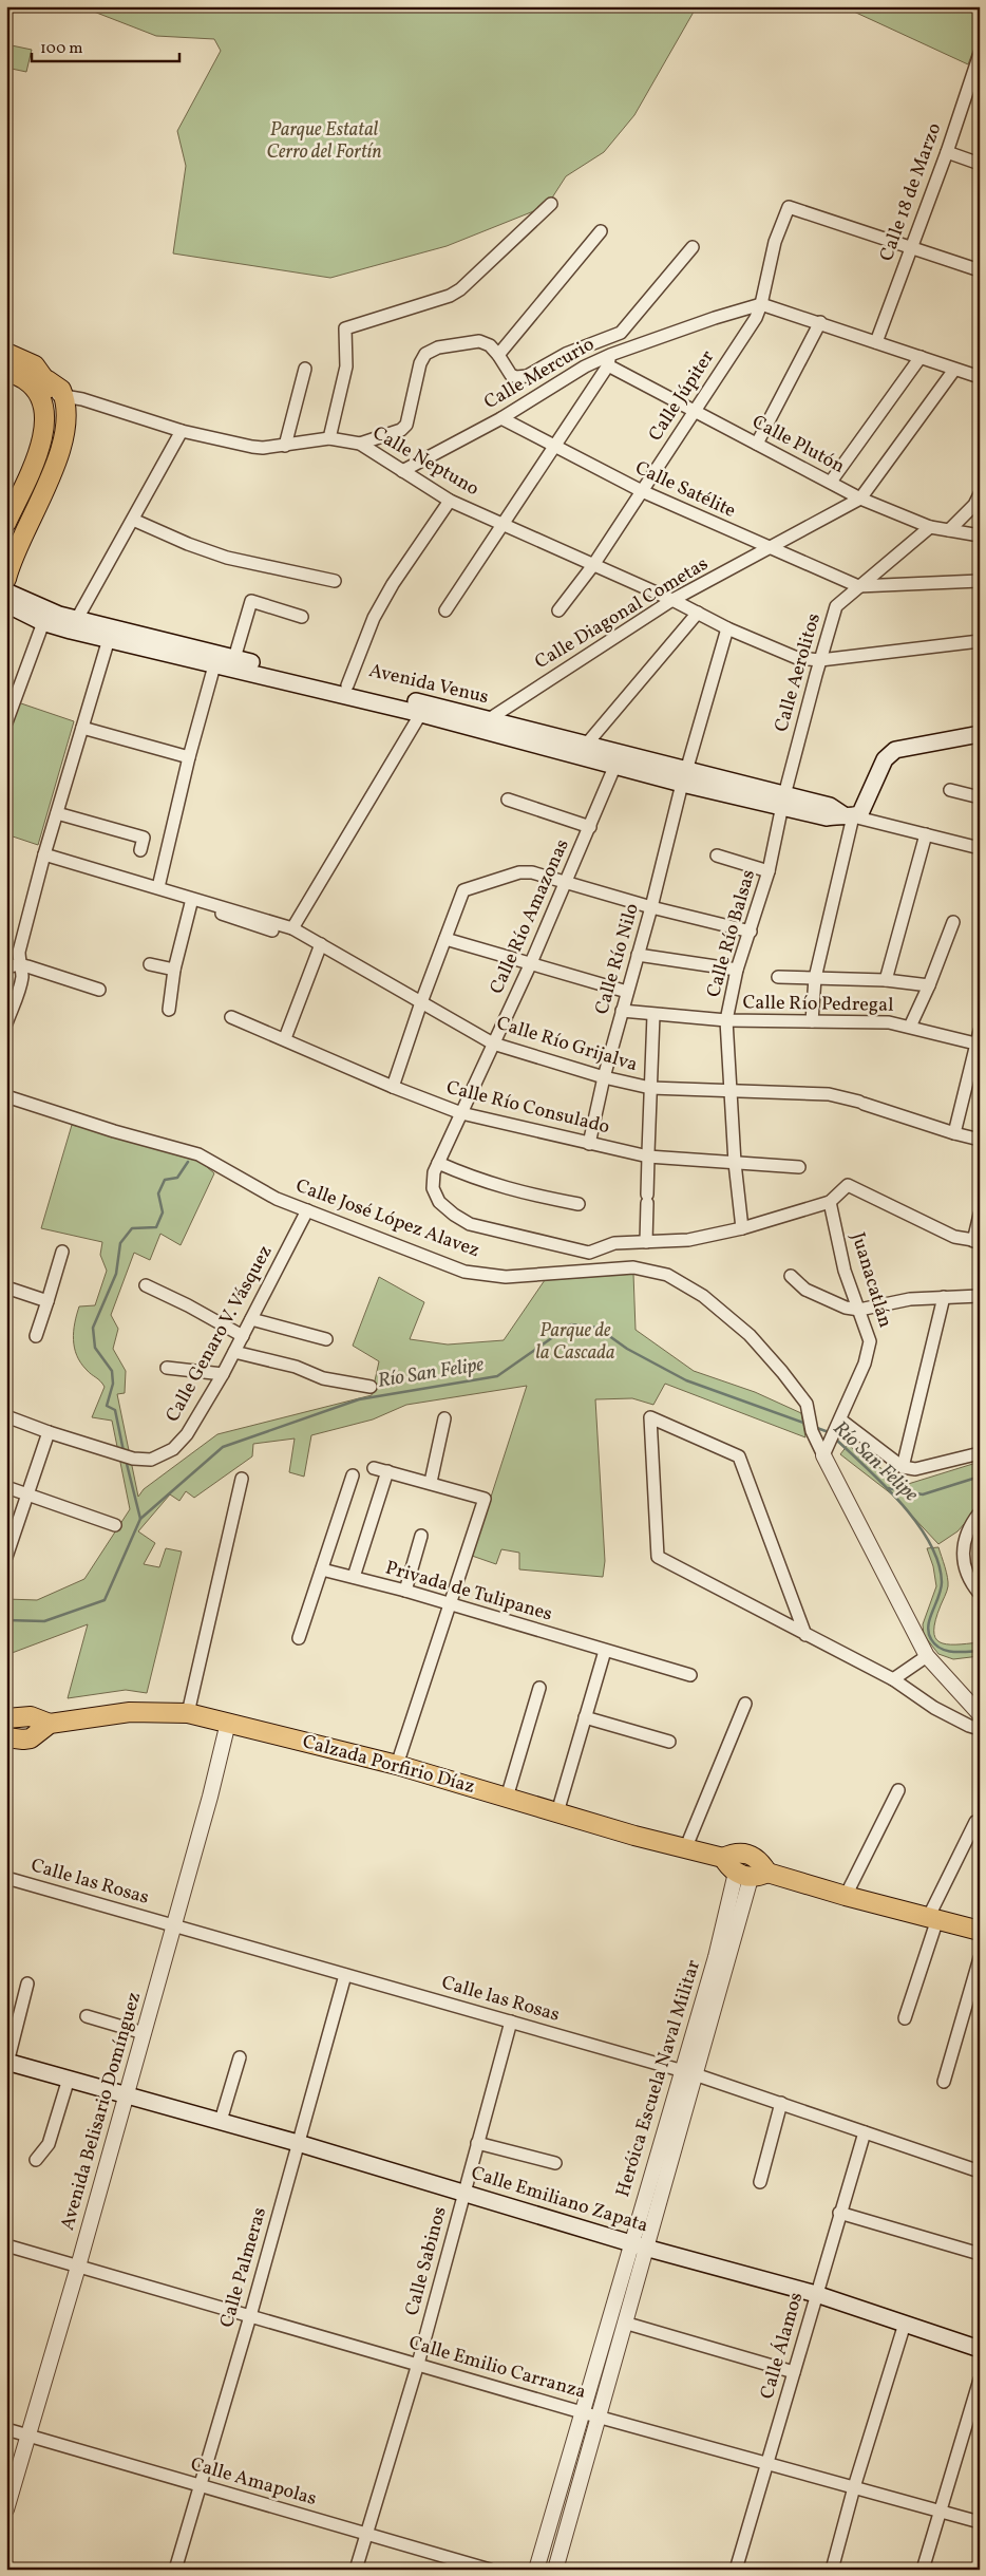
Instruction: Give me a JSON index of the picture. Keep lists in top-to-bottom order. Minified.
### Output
{"streets":{"main road":["Avenida Venus","Calzada Porfirio Díaz","Calle Emiliano Zapata"],"street":["Calle 18 de Marzo","Calle Mercurio","Calle Júpiter","Calle Plutón","Calle Neptuno","Calle Satélite","Calle Diagonal Cometas","Calle Aerolitos","Calle Río Amazonas","Calle Río Balsas","Calle Río Nilo","Calle Río Pedregal","Calle Río Grijalva","Calle Río Consulado","Calle José López Alavez","Juanacatlán","Calle Genaro V. Vásquez","Privada de Tulipanes","Calle las Rosas","Heróica Escuela Naval Militar","Avenida Belisario Domínguez","Calle Sabinos","Calle Palmeras","Calle Álamos","Calle Emilio Carranza","Calle Amapolas"]},"crossings":[["Calle 18 de Marzo","Calle Júpiter"],["Calle Mercurio","Calle Júpiter"],["Calle Mercurio","Calle Plutón"],["Calle Mercurio","Calle Neptuno"],["Calle Mercurio","Calle Satélite"],["Calle Júpiter","Calle Plutón"],["Calle Júpiter","Calle Neptuno"],["Calle Júpiter","Calle Satélite"],["Calle Plutón","Calle Diagonal Cometas"],["Calle Plutón","Calle Aerolitos"],["Calle Neptuno","Calle Diagonal Cometas"],["Calle Neptuno","Calle Aerolitos"],["Calle Neptuno","Calle Río Nilo"],["Calle Satélite","Calle Diagonal Cometas"],["Calle Satélite","Calle Aerolitos"],["Calle Diagonal Cometas","Avenida Venus"],["Calle Aerolitos","Avenida Venus"],["Calle Aerolitos","Calle Río Balsas"],["Avenida Venus","Calle Río Amazonas"],["Avenida Venus","Calle Río Balsas"],["Avenida Venus","Calle Río Nilo"],["Calle Río Amazonas","Calle Río Grijalva"],["Calle Río Amazonas","Calle Río Consulado"],["Calle Río Balsas","Calle Río Pedregal"],["Calle Río Balsas","Calle Río Grijalva"],["Calle Río Balsas","Calle Río Consulado"],["Calle Río Nilo","Calle Río Pedregal"],["Calle Río Nilo","Calle Río Grijalva"],["Calle Río Nilo","Calle Río Consulado"],["Calle José López Alavez","Juanacatlán"],["Calle José López Alavez","Calle Genaro V. Vásquez"],["Calzada Porfirio Díaz","Avenida Belisario Domínguez"],["Calle las Rosas","Heróica Escuela Naval Militar"],["Calle las Rosas","Avenida Belisario Domínguez"],["Calle las Rosas","Calle Sabinos"],["Calle las Rosas","Calle Palmeras"],["Calle las Rosas","Calle Álamos"],["Heróica Escuela Naval Militar","Calle Emiliano Zapata"],["Heróica Escuela Naval Militar","Calle Emilio Carranza"],["Avenida Belisario Domínguez","Calle Emiliano Zapata"],["Avenida Belisario Domínguez","Calle Emilio Carranza"],["Avenida Belisario Domínguez","Calle Amapolas"],["Calle Emiliano Zapata","Calle Sabinos"],["Calle Emiliano Zapata","Calle Palmeras"],["Calle Emiliano Zapata","Calle Álamos"],["Calle Sabinos","Calle Emilio Carranza"],["Calle Sabinos","Calle Amapolas"],["Calle Palmeras","Calle Emilio Carranza"],["Calle Palmeras","Calle Amapolas"],["Calle Álamos","Calle Emilio Carranza"]],"water":["Río San Felipe"],"parks":["Parque Estatal Cerro del Fortín","Parque de la Cascada"],"scale_bar":"100 m"}
